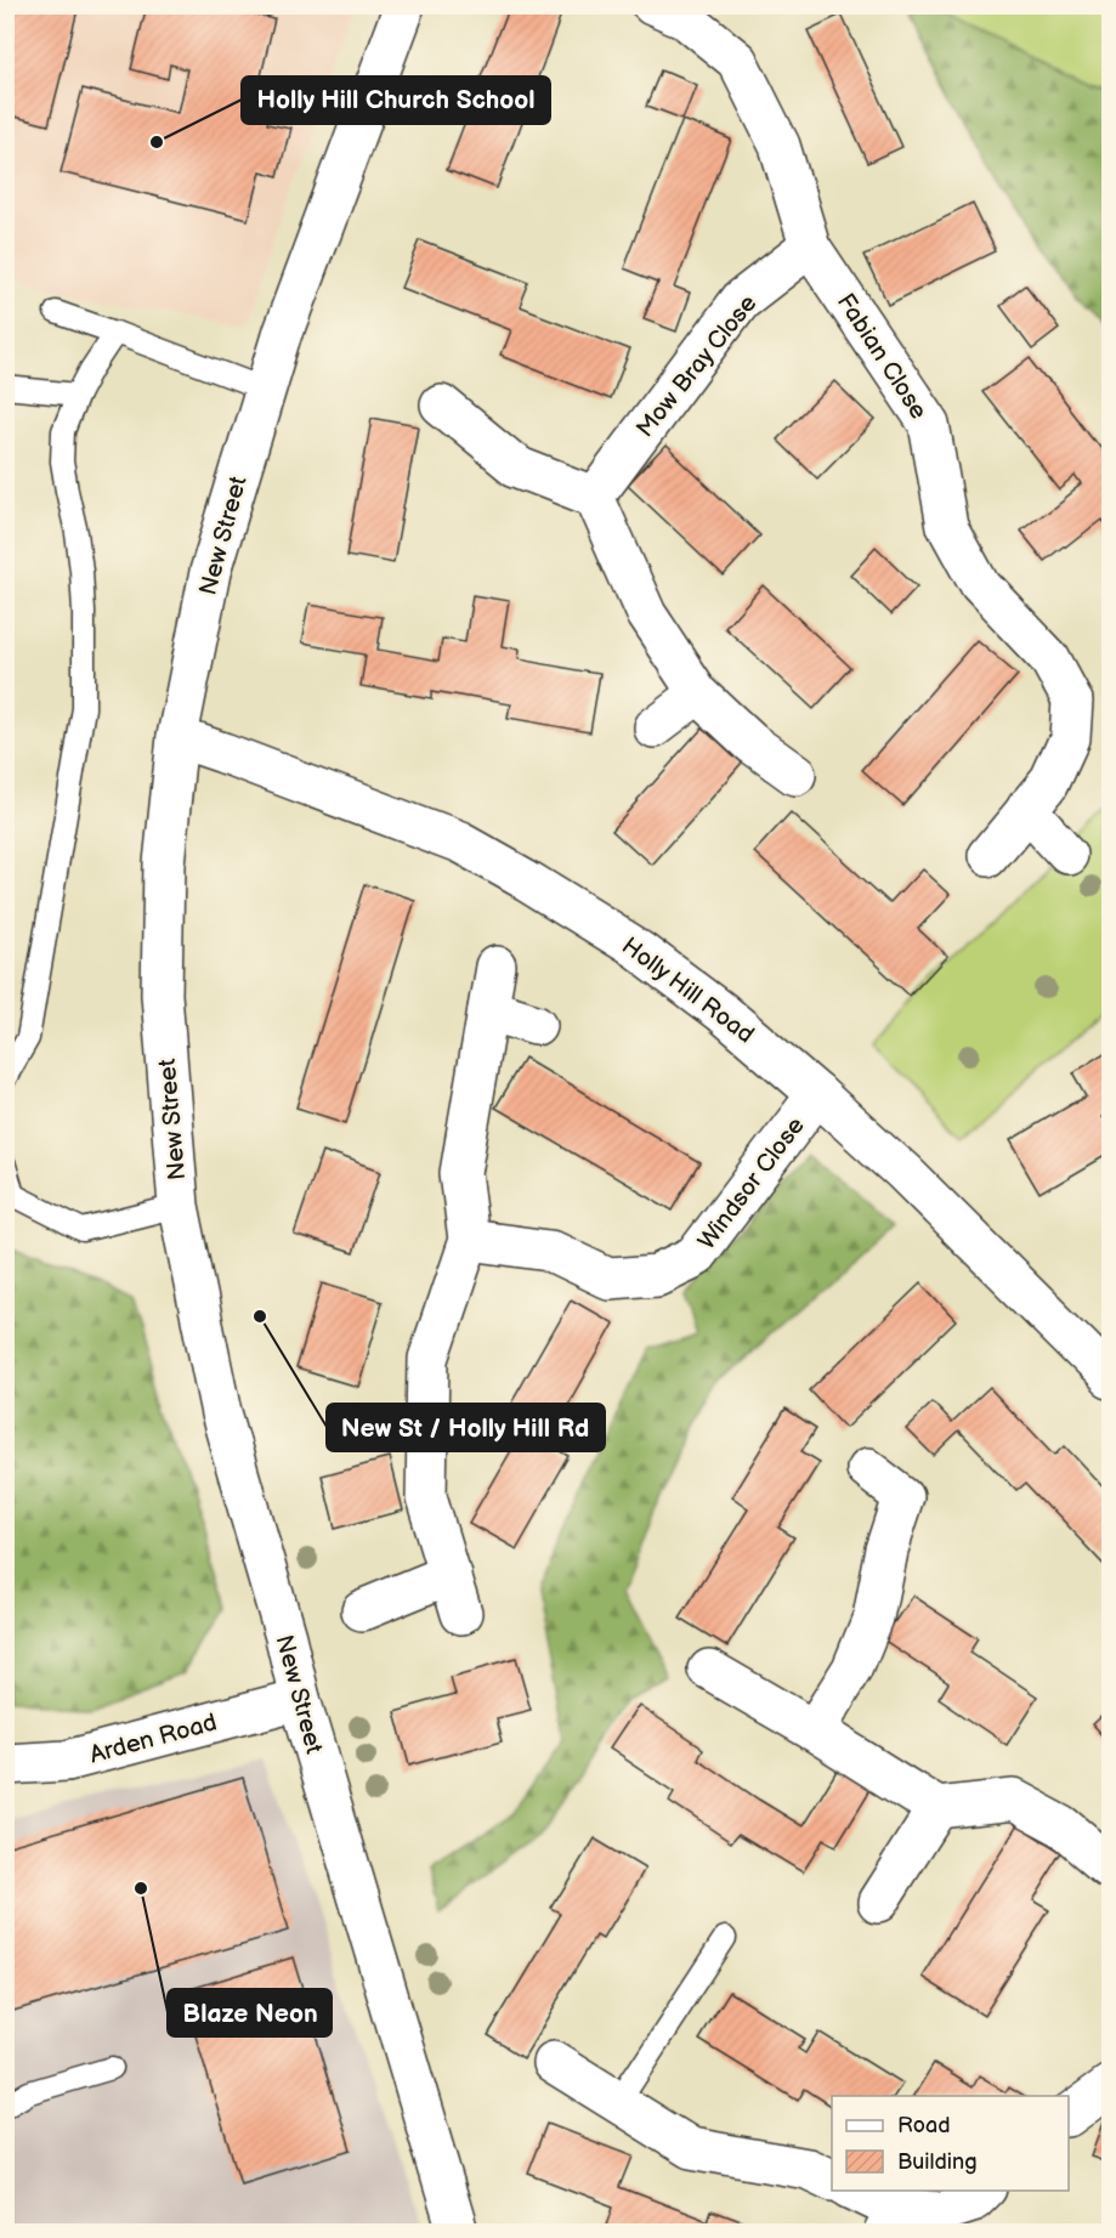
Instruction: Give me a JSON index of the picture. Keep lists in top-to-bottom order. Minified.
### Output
{"streets":{"street":["Fabian Close","Mow Bray Close","New Street","Holly Hill Road","Windsor Close","Arden Road"]},"crossings":[["Fabian Close","Mow Bray Close"],["New Street","Holly Hill Road"],["New Street","Arden Road"],["Holly Hill Road","Windsor Close"]],"places":["Holly Hill Church School","New St / Holly Hill Rd","Blaze Neon"],"legend":["Road","Building"]}
